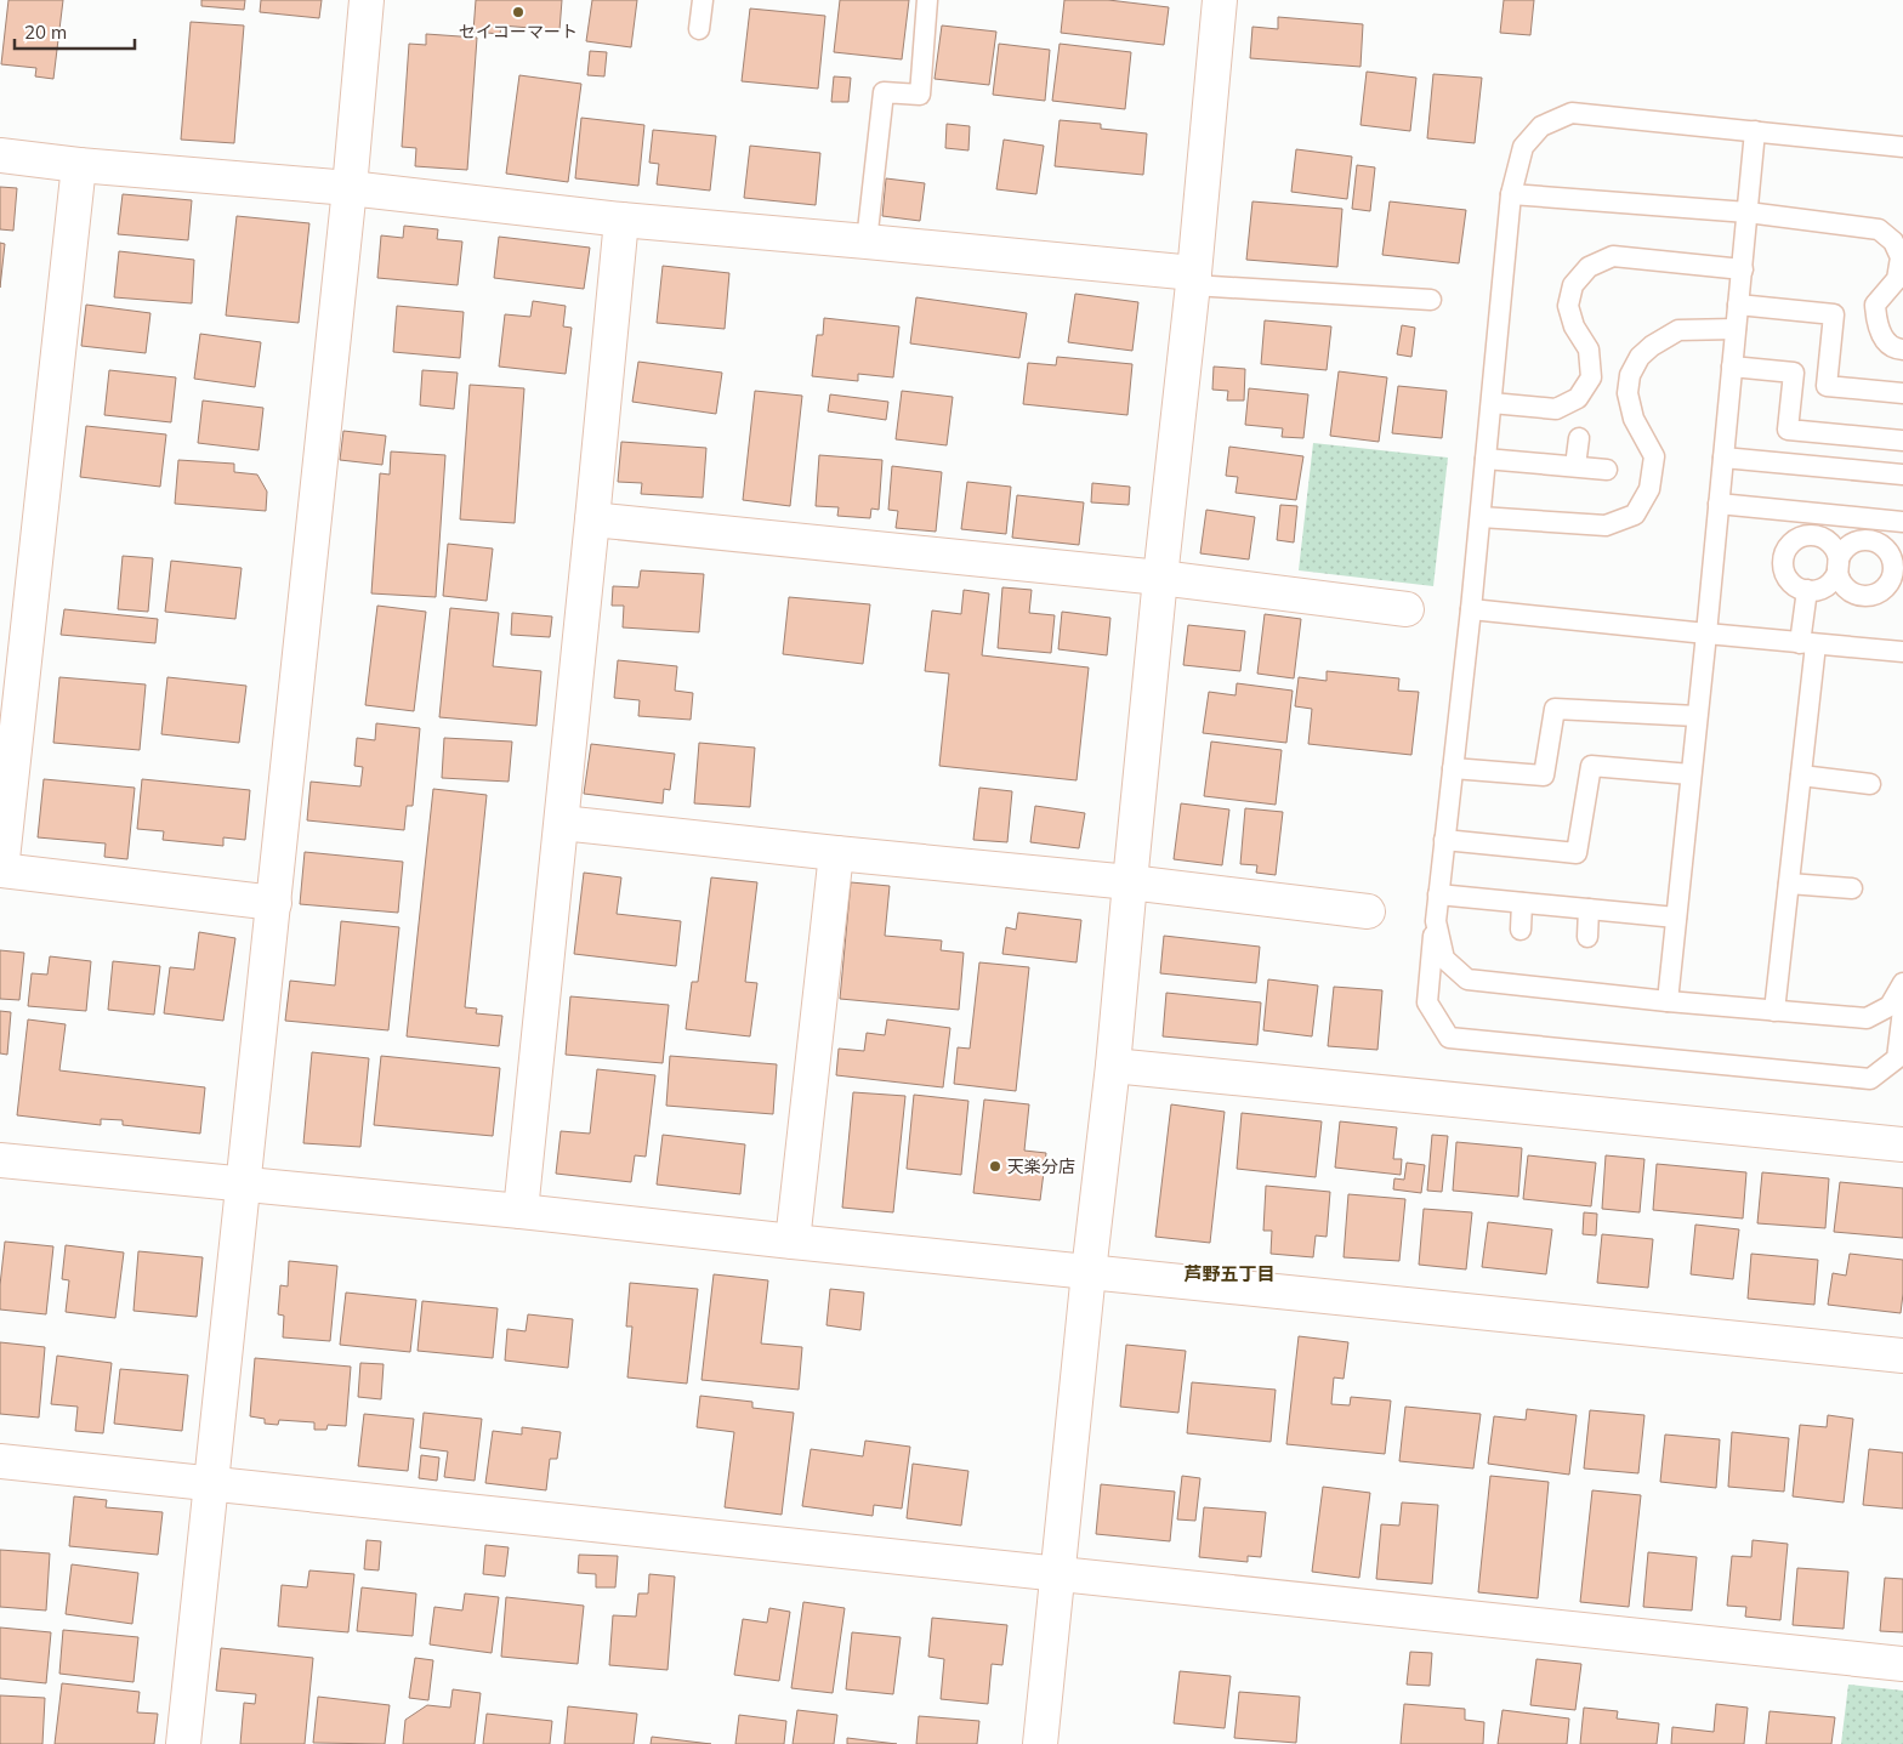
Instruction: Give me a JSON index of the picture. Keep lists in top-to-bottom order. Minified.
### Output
{"districts":["芦野五丁目"],"places":["セイコーマート","天楽分店"],"scale_bar":"20 m"}
